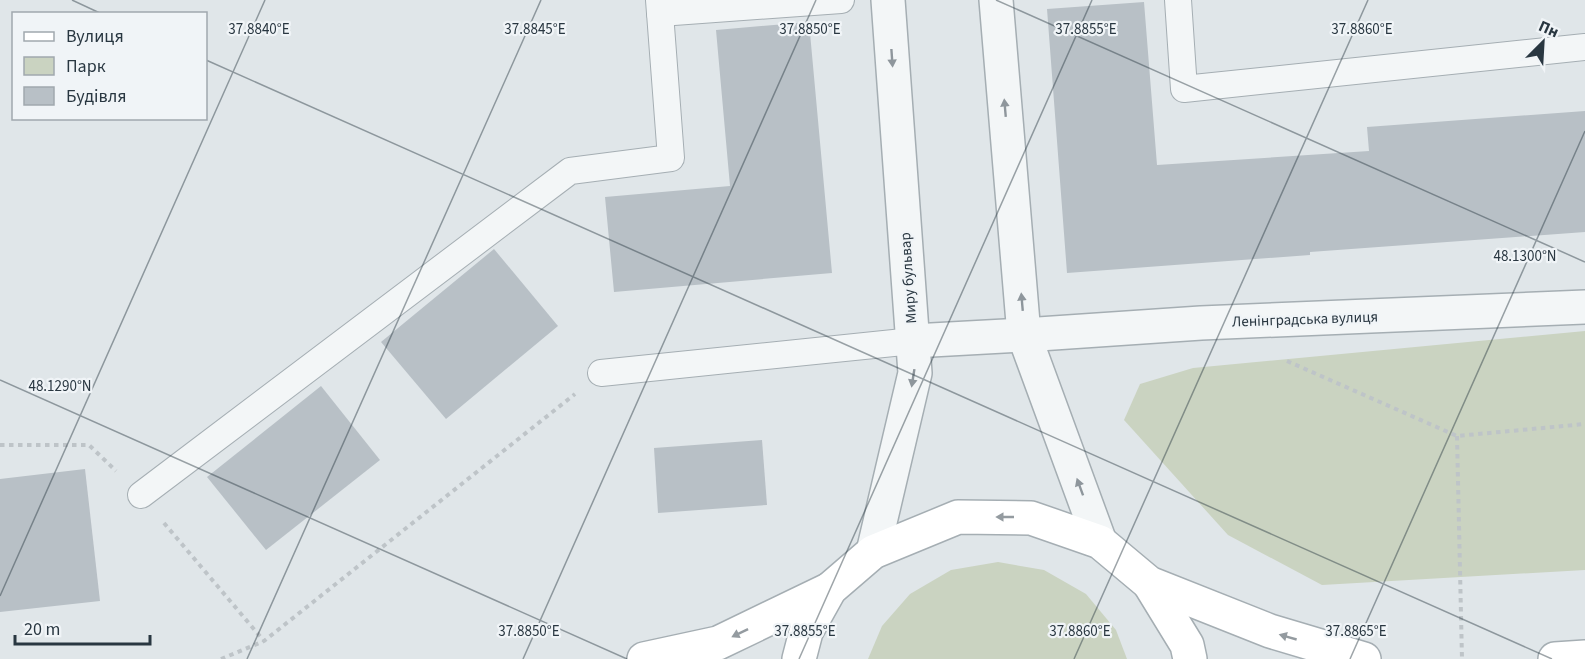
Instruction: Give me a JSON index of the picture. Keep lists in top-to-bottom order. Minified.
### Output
{"streets":{"street":["Миру бульвар","Ленінградська вулиця"]},"crossings":[["Миру бульвар","Ленінградська вулиця"]],"legend":["Вулиця","Парк","Будівля"],"scale_bar":"20 m","north":"top right","coordinates":["37.8840°E","37.8845°E","37.8850°E","37.8855°E","37.8860°E","48.1300°N","48.1290°N","37.8865°E"]}
